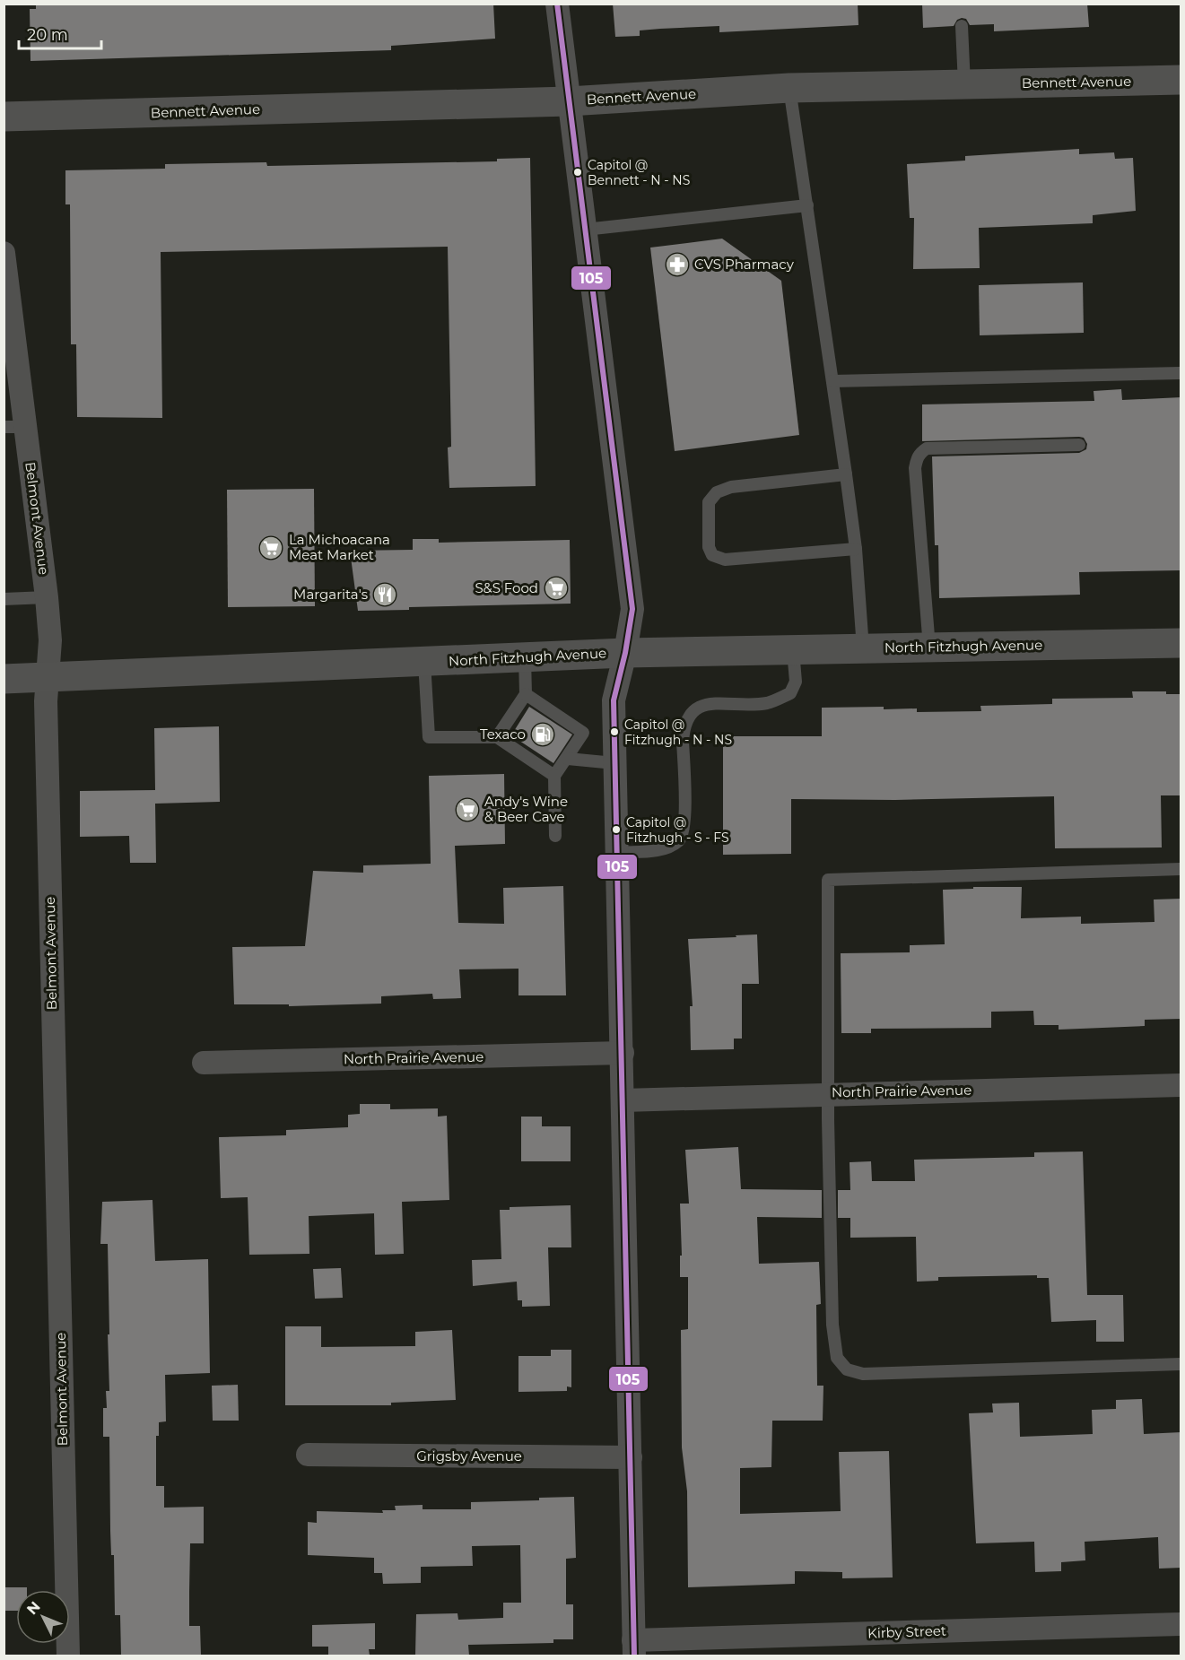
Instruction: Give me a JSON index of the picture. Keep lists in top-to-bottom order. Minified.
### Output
{"streets":{"street":["Bennett Avenue","Belmont Avenue","North Fitzhugh Avenue","North Prairie Avenue","Grigsby Avenue","Kirby Street"]},"crossings":[["Belmont Avenue","North Fitzhugh Avenue"]],"places":{"other":["Capitol @ Bennett - N - NS","Capitol @ Fitzhugh - N - NS","Capitol @ Fitzhugh - S - FS"],"pharmacy":["CVS Pharmacy"],"supermarket":["La Michoacana Meat Market","S&S Food","Andy's Wine & Beer Cave"],"restaurant":["Margarita's"],"fuel station":["Texaco"]},"lines":["transit line 105"],"scale_bar":"20 m","north":"top left"}
